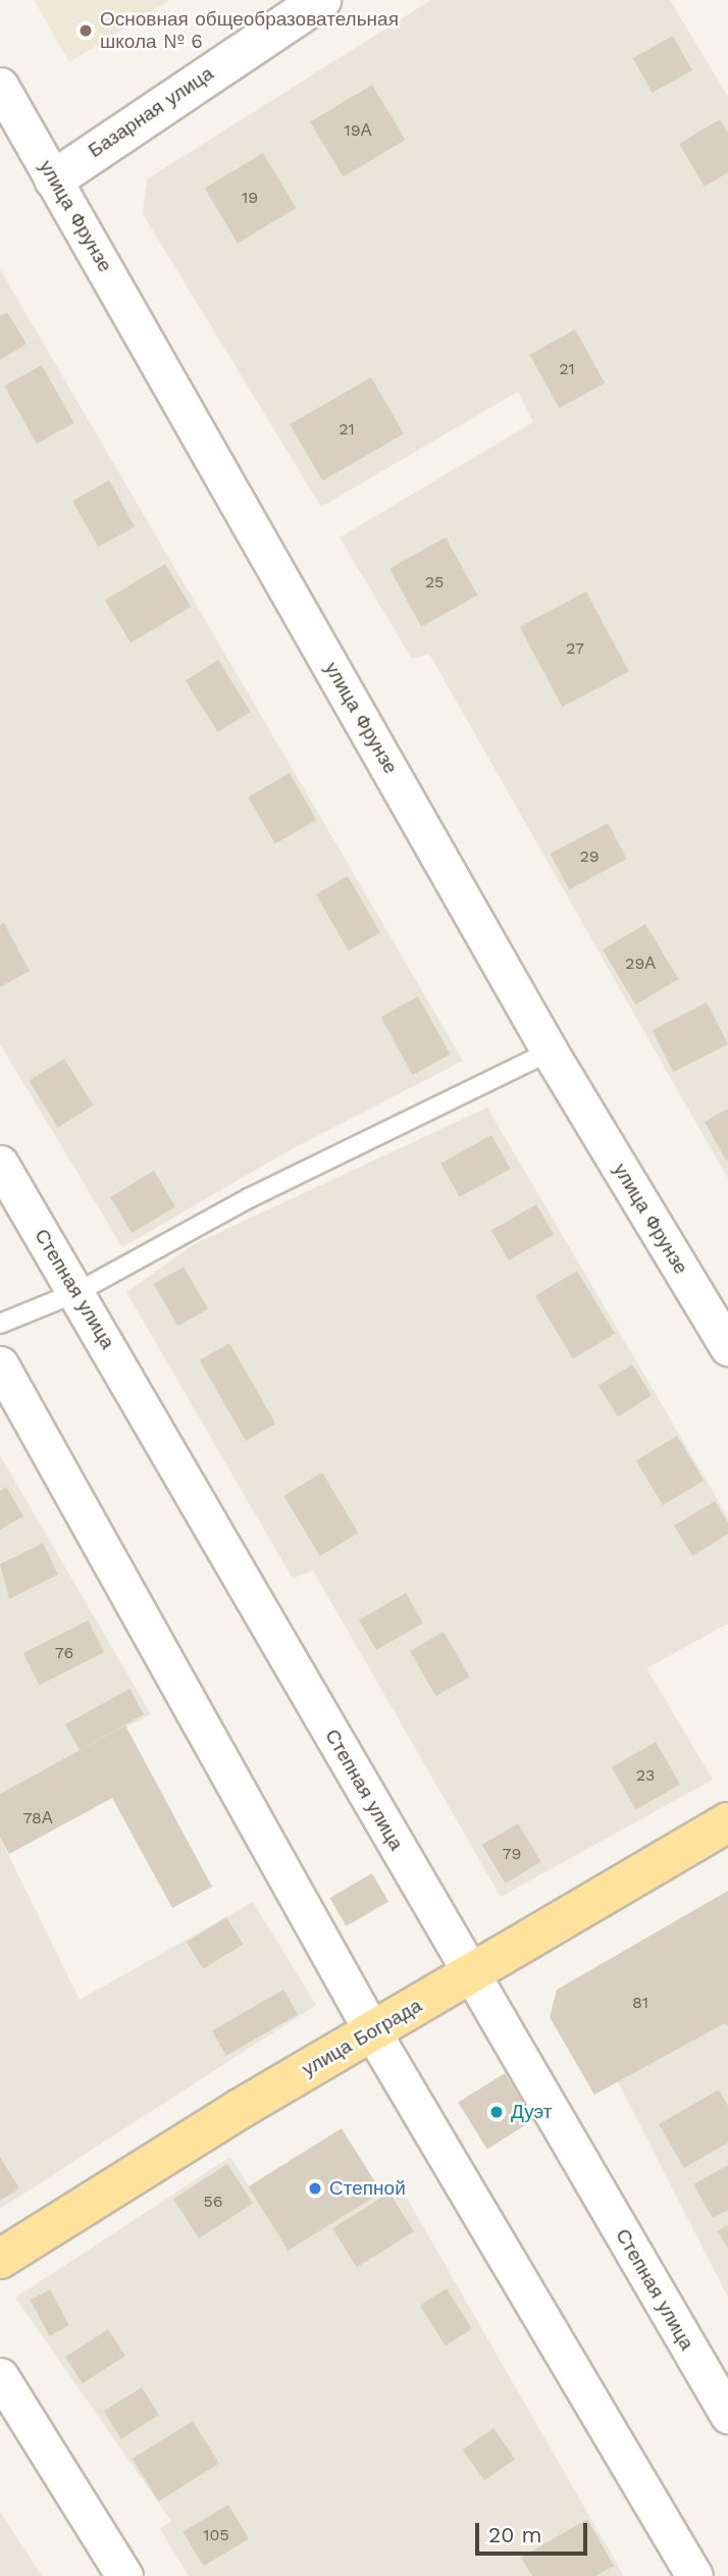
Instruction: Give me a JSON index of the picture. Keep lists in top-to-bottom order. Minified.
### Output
{"streets":{"main road":["улица Бограда"],"street":["Базарная улица","улица Фрунзе","Степная улица"]},"crossings":[["Базарная улица","улица Фрунзе"],["Степная улица","улица Бограда"]],"places":["Основная общеобразовательная школа № 6","Дуэт","Степной"],"house_numbers":["19А","19","21","21","25","27","29","29А","76","23","78А","79","81","56","105"],"scale_bar":"20 m"}
